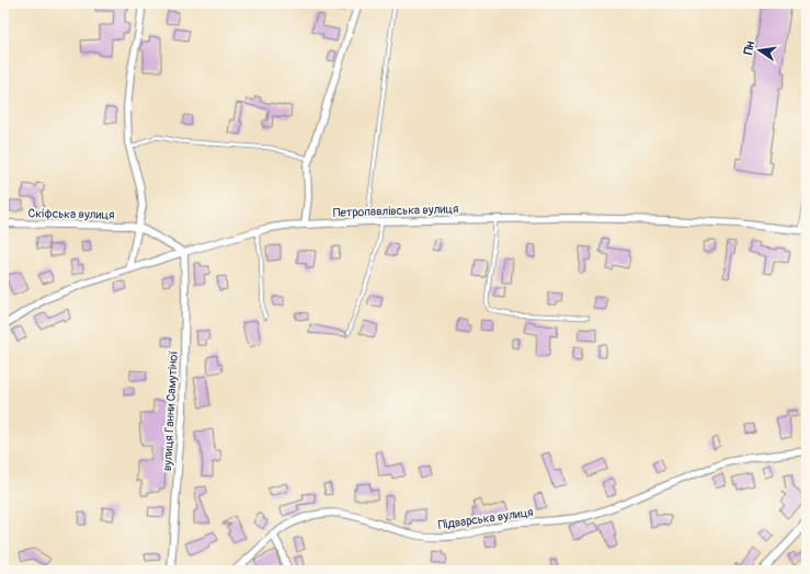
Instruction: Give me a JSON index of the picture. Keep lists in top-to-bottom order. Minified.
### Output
{"streets":{"street":["Петропавлівська вулиця","Скіфська вулиця","вулиця Ганни Самутіної","Підварська вулиця"]},"crossings":[["Петропавлівська вулиця","вулиця Ганни Самутіної"]],"north":"left"}
